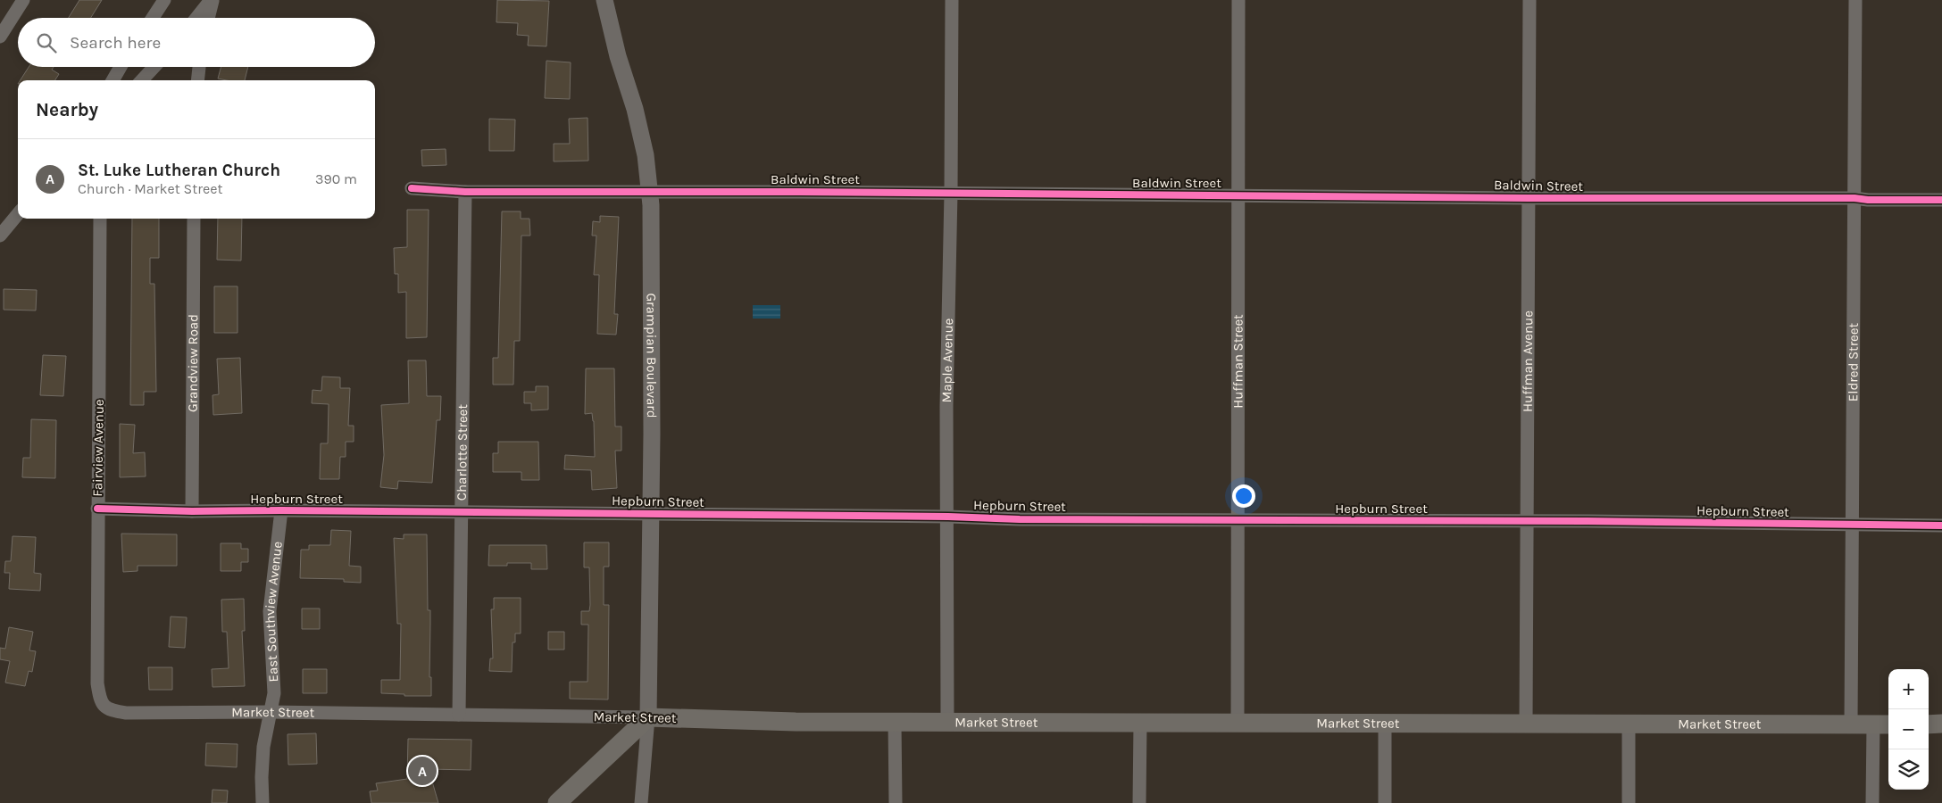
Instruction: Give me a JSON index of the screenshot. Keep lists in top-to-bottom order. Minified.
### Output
{"streets":{"main road":["Market Street"],"street":["Baldwin Street","Grampian Boulevard","Maple Avenue","Huffman Street","Huffman Avenue","Eldred Street","Grandview Road","Fairview Avenue","Charlotte Street","Hepburn Street","East Southview Avenue"]},"crossings":[["Baldwin Street","Grampian Boulevard"],["Baldwin Street","Maple Avenue"],["Baldwin Street","Huffman Street"],["Baldwin Street","Huffman Avenue"],["Baldwin Street","Eldred Street"],["Baldwin Street","Charlotte Street"],["Grampian Boulevard","Hepburn Street"],["Grampian Boulevard","Market Street"],["Maple Avenue","Hepburn Street"],["Maple Avenue","Market Street"],["Huffman Street","Hepburn Street"],["Huffman Street","Market Street"],["Huffman Avenue","Hepburn Street"],["Huffman Avenue","Market Street"],["Eldred Street","Hepburn Street"],["Eldred Street","Market Street"],["Grandview Road","Hepburn Street"],["Fairview Avenue","Hepburn Street"],["Fairview Avenue","Market Street"],["Charlotte Street","Hepburn Street"],["Charlotte Street","Market Street"],["Hepburn Street","East Southview Avenue"],["East Southview Avenue","Market Street"]],"page":{"search":"Search here","heading":"Nearby","list":[{"mark":"A","name":"St. Luke Lutheran Church","note":"Church · Market Street","value":"390 m"}],"map_buttons":["+","−"],"pins":"A"}}
